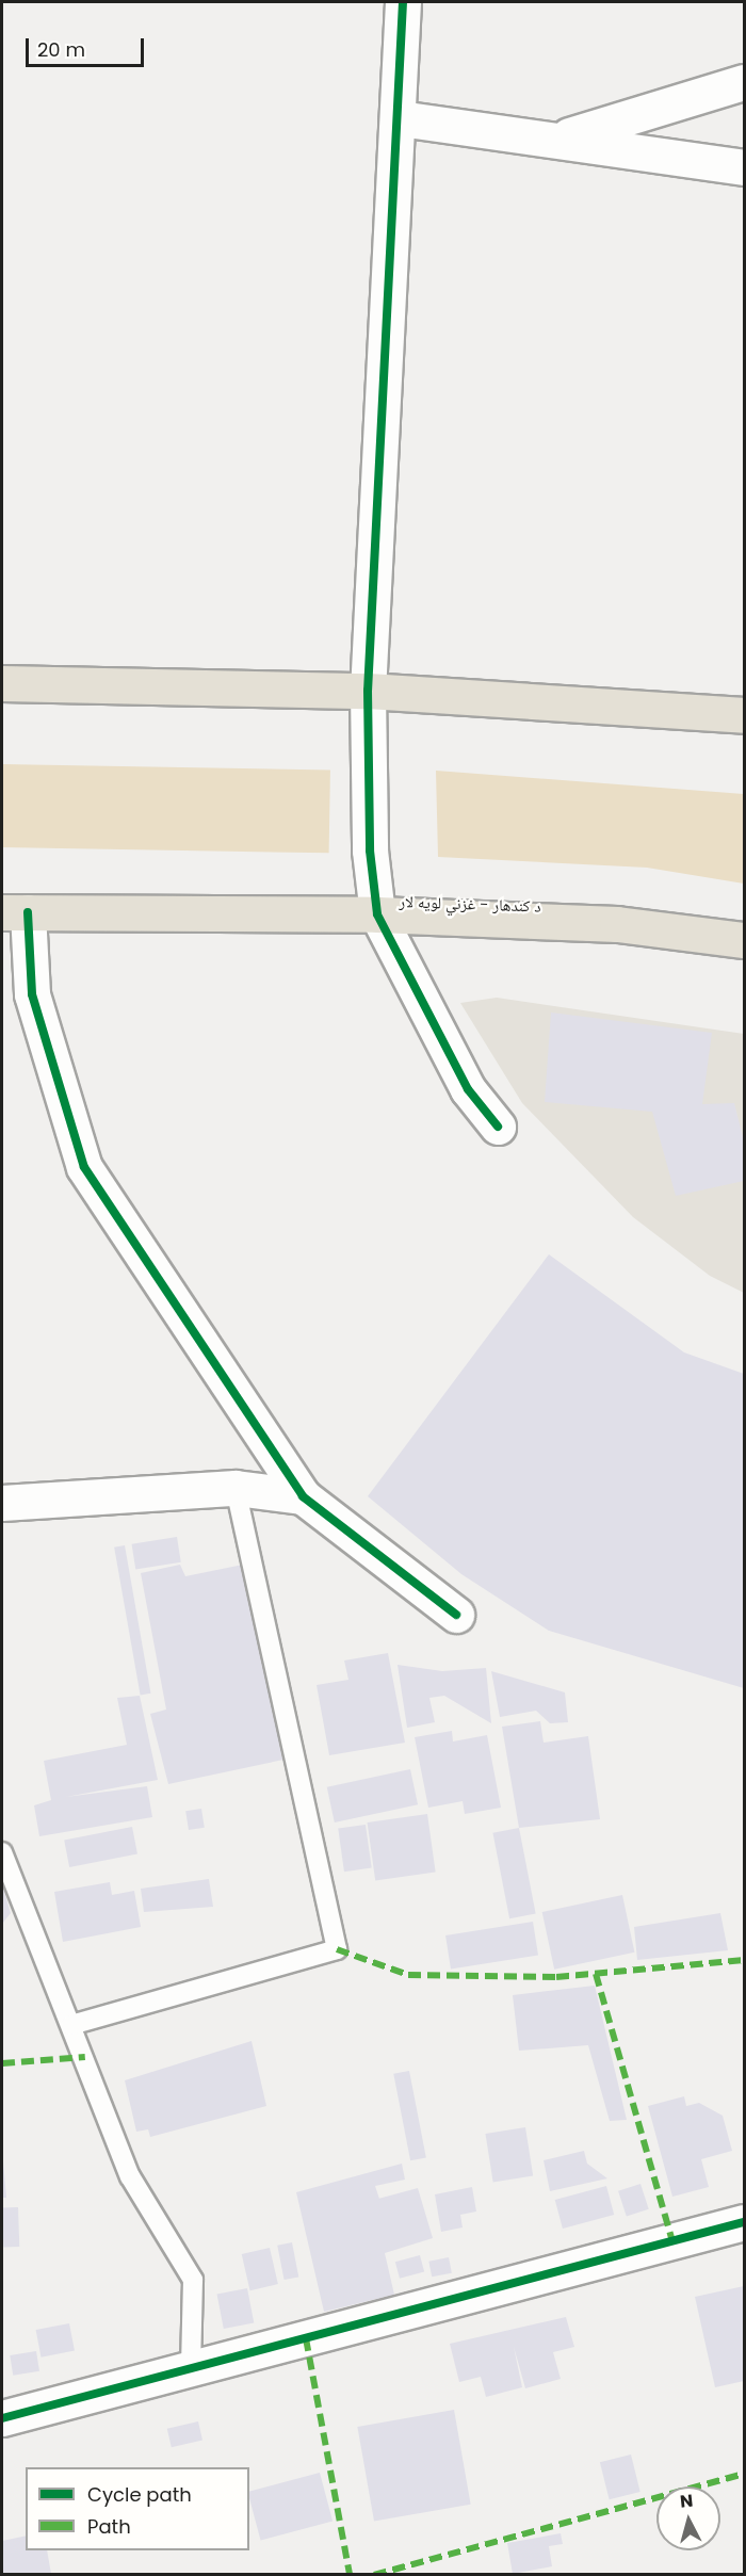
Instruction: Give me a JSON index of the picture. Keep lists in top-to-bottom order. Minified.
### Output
{"streets":{"highway":["د کندهار - غزني لويه لار"]},"legend":["Cycle path","Path"],"scale_bar":"20 m","north":"top"}
